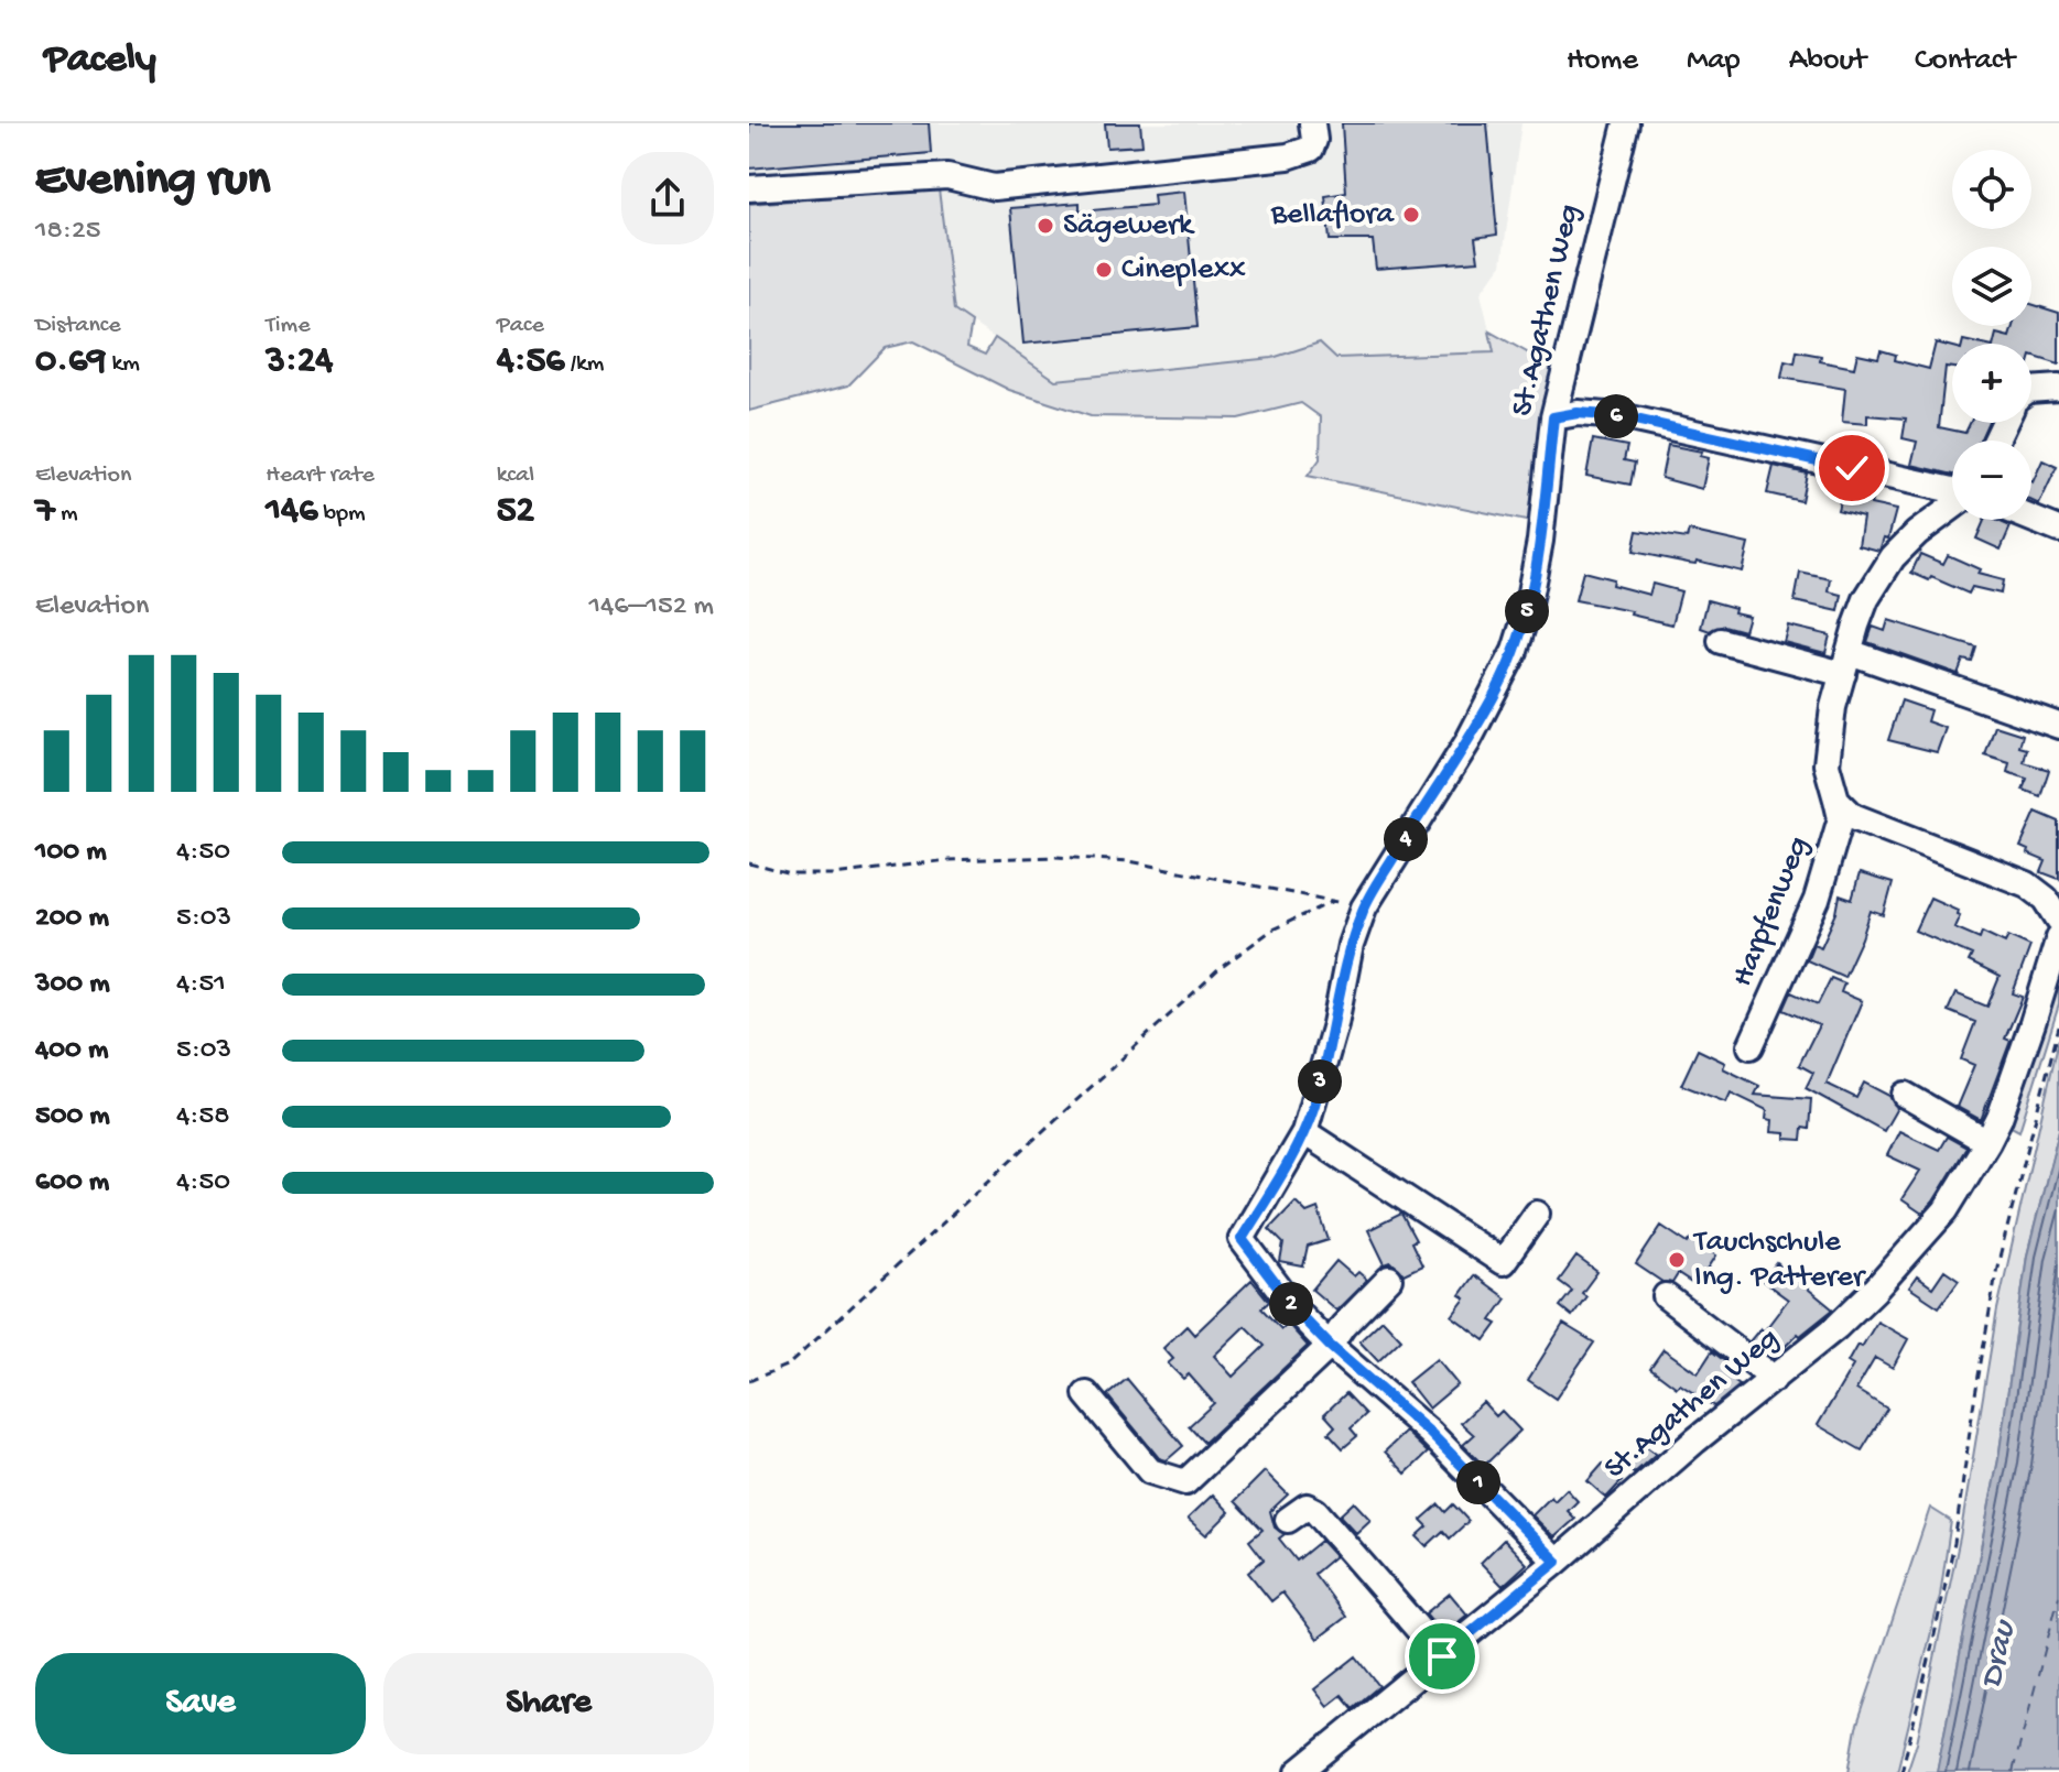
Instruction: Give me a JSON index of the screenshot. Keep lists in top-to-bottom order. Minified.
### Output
{"streets":{"street":["St.Agathen Weg","Harpfenweg"]},"water":["Drau"],"places":["Bellaflora","Sägewerk","Cineplexx","Tauchschule Ing. Patterer"],"page":{"header":"Pacely","nav":["Home","Map","About","Contact"],"heading":["Evening run","18:25"],"map_buttons":["+","−"],"stats":[["Distance","0.69 km"],["Time","3:24"],["Pace","4:56 /km"],["Elevation","7 m"],["Heart rate","146 bpm"],["kcal","52"]],"pins":["6","5","4","3","2","1"],"chart":["Elevation","146–152 m"],"list":[{"name":"100 m","note":"4:50"},{"name":"200 m","note":"5:03"},{"name":"300 m","note":"4:51"},{"name":"400 m","note":"5:03"},{"name":"500 m","note":"4:58"},{"name":"600 m","note":"4:50"}],"buttons":["Save","Share"]}}
